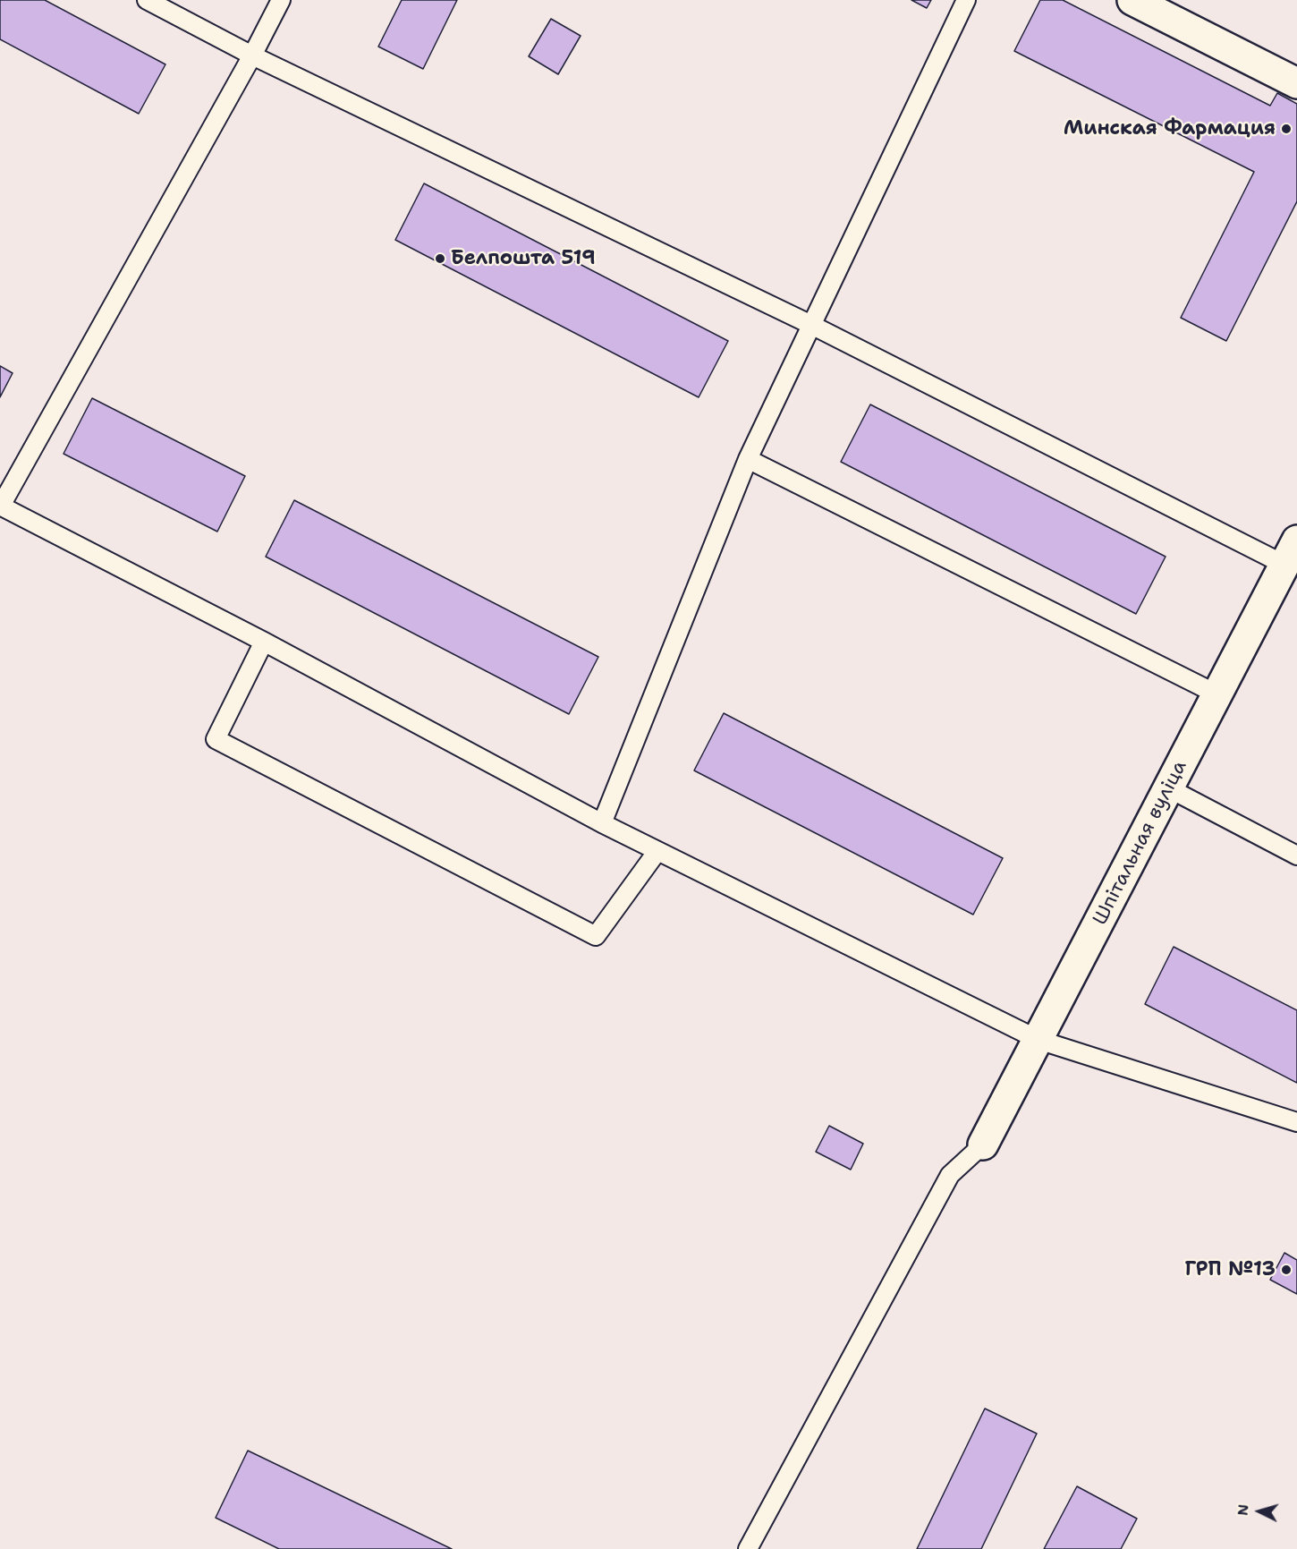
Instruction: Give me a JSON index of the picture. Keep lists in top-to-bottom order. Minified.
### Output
{"streets":{"street":["Шпітальная вуліца"]},"places":["Минская Фармация","Белпошта 519","ГРП №13"],"north":"left"}
